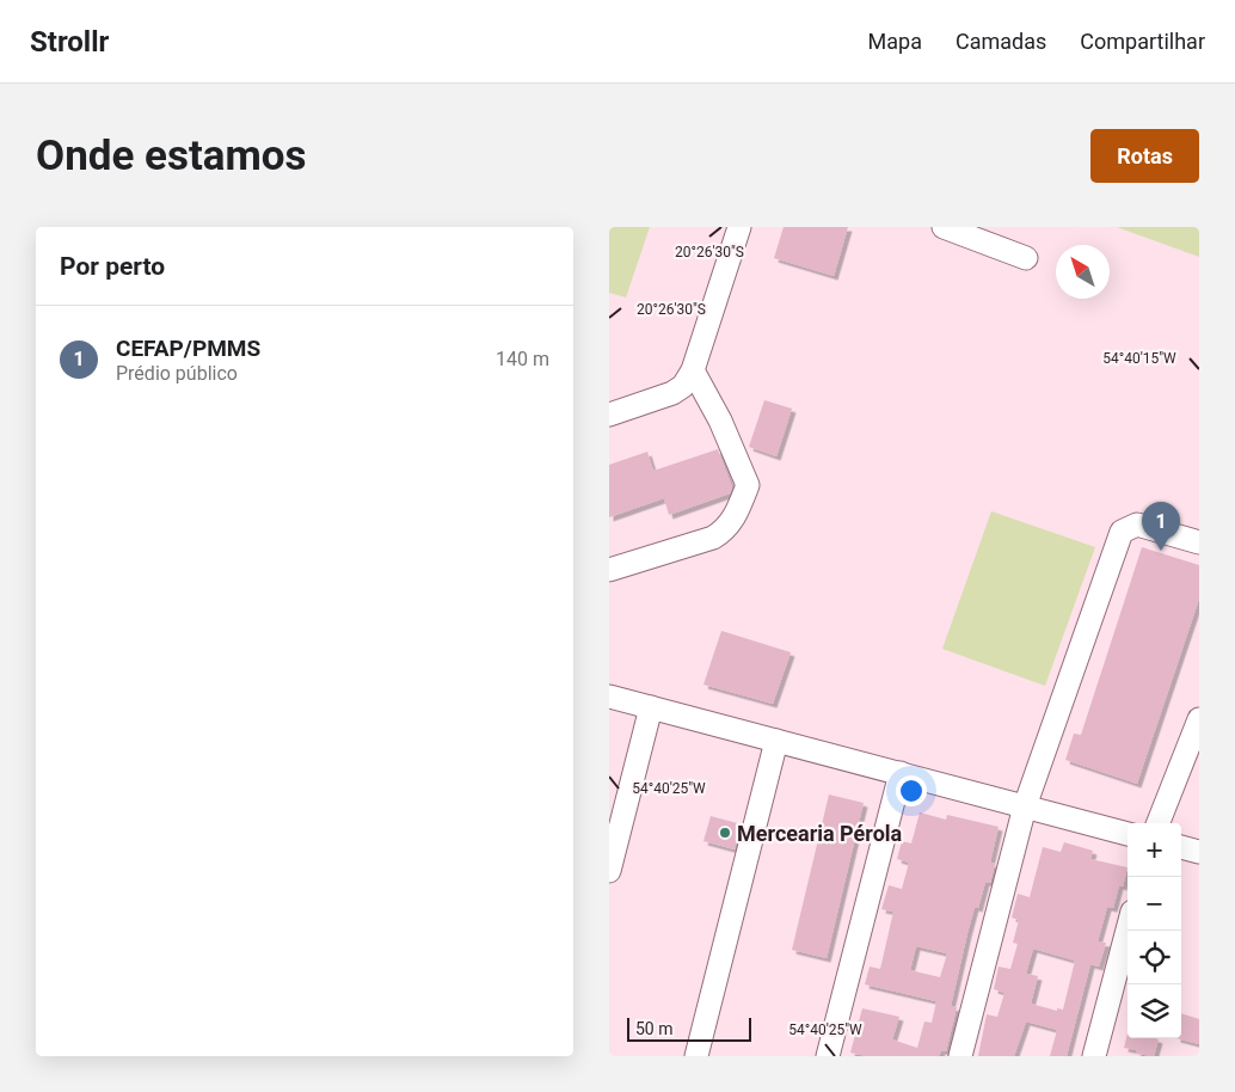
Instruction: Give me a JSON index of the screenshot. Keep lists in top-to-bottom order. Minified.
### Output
{"places":["Mercearia Pérola"],"scale_bar":"50 m","north":"top left","page":{"header":"Strollr","nav":["Mapa","Camadas","Compartilhar"],"buttons":"Rotas","title":"Onde estamos","heading":"Por perto","list":[{"mark":"1","name":"CEFAP/PMMS","note":"Prédio público","value":"140 m"}],"pins":"1","map_buttons":["+","−"],"scale":"50 m"},"coordinates":["20°26'30\"S","54°40'15\"W","54°40'25\"W"]}
